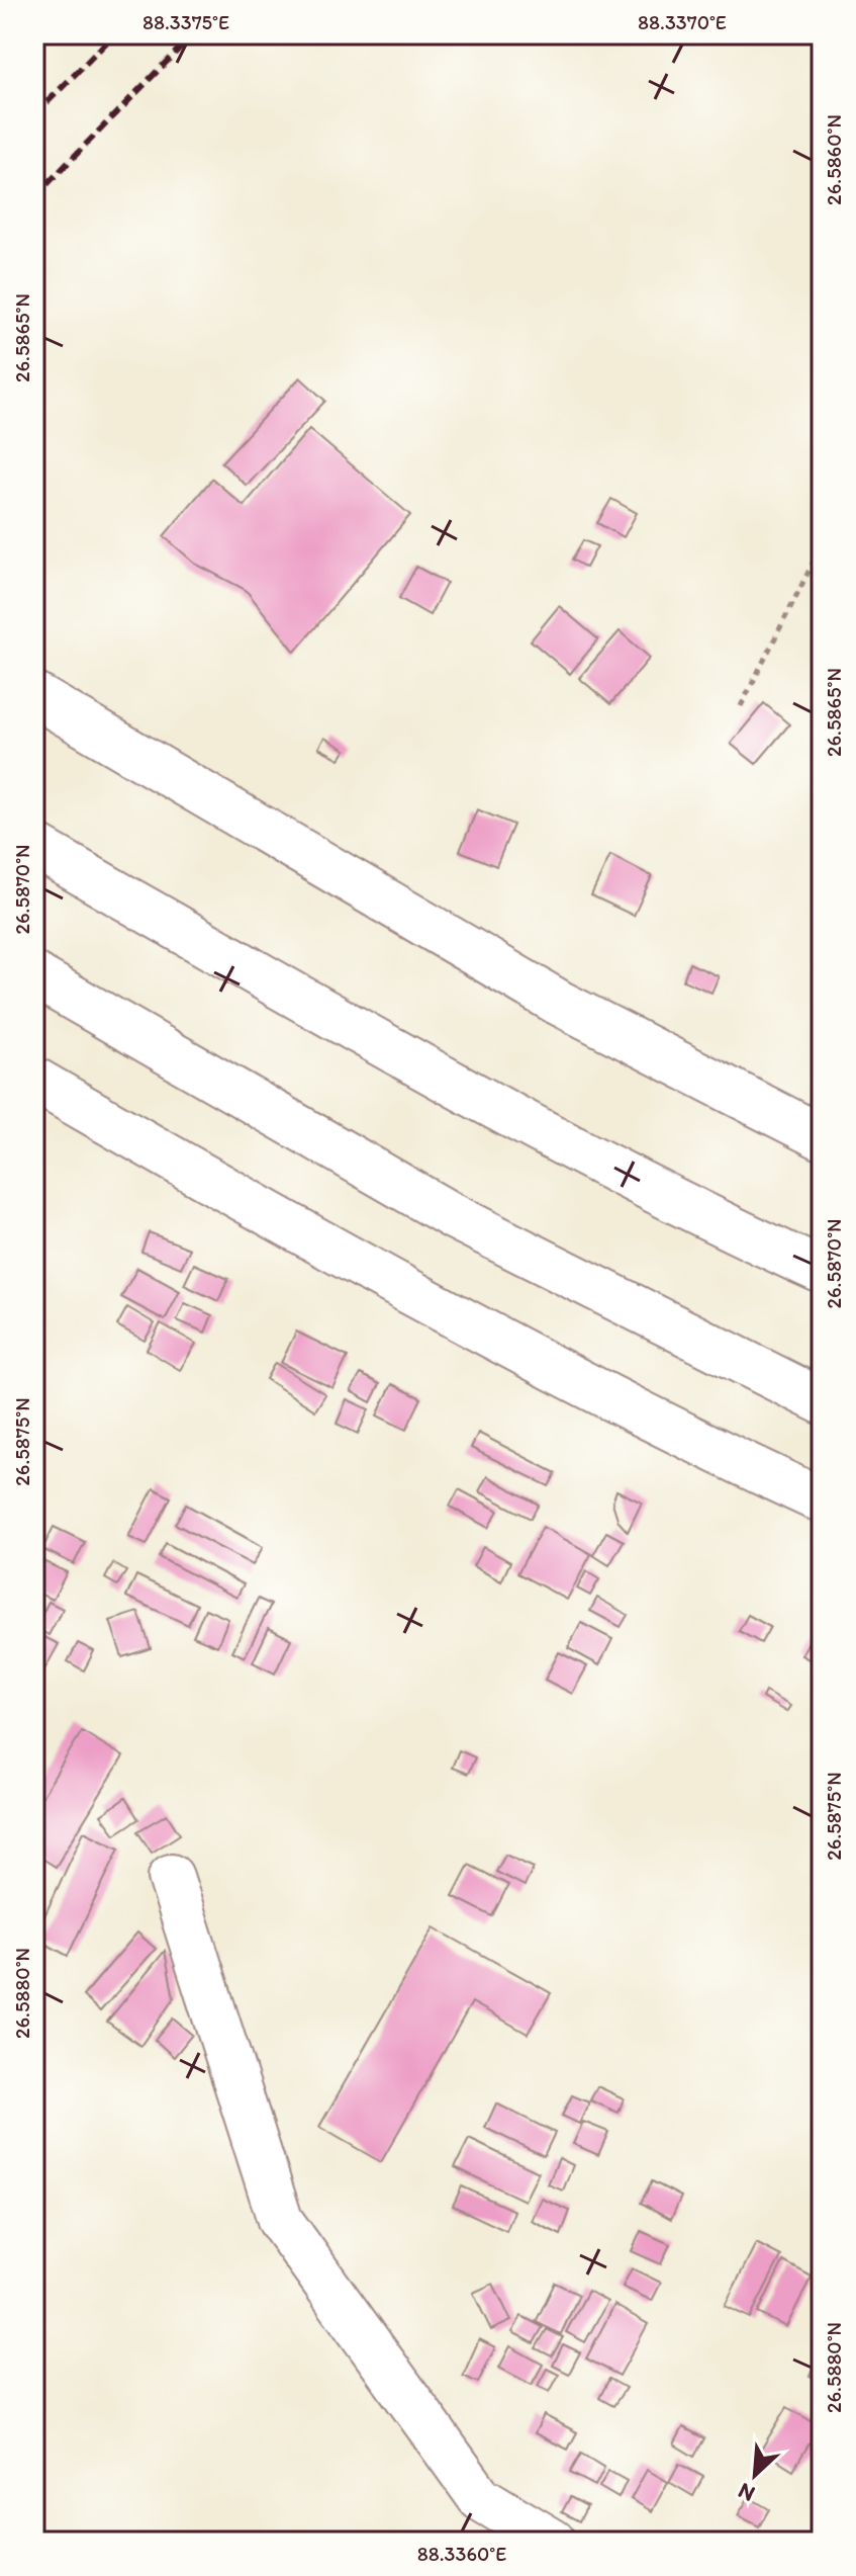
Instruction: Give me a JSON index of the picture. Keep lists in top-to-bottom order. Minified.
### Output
{"north":"bottom left","coordinates":["88.3375°E","88.3370°E","26.5860°N","26.5865°N","26.5870°N","26.5875°N","26.5880°N","88.3360°E"]}
